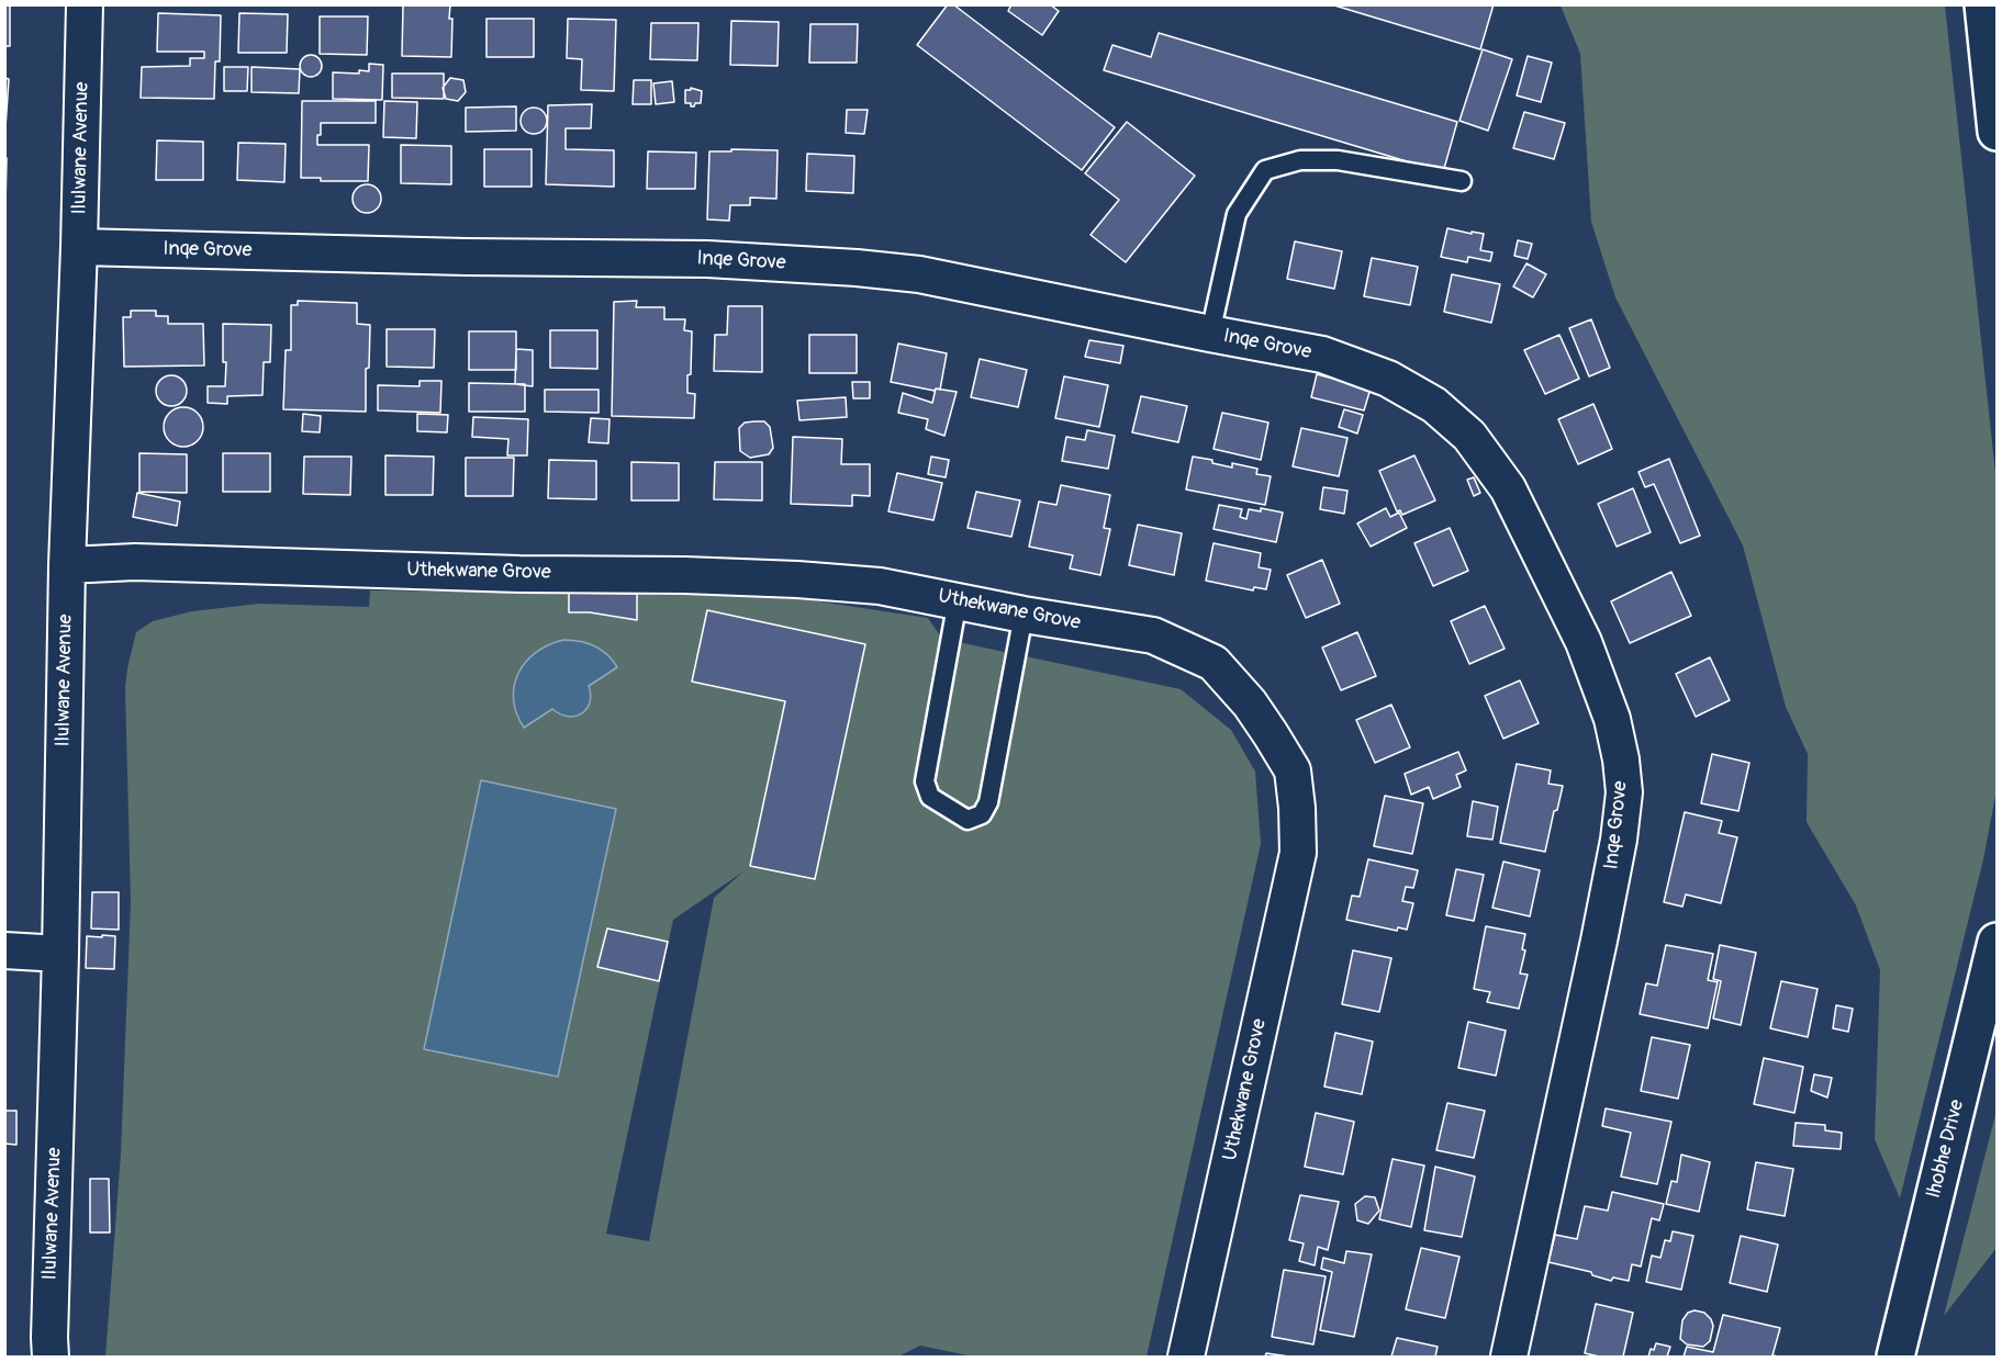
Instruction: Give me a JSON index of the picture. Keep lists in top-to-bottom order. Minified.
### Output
{"streets":{"street":["Ilulwane Avenue","Inqe Grove","Uthekwane Grove","Ihobhe Drive"]},"crossings":[["Ilulwane Avenue","Inqe Grove"],["Ilulwane Avenue","Uthekwane Grove"]]}
